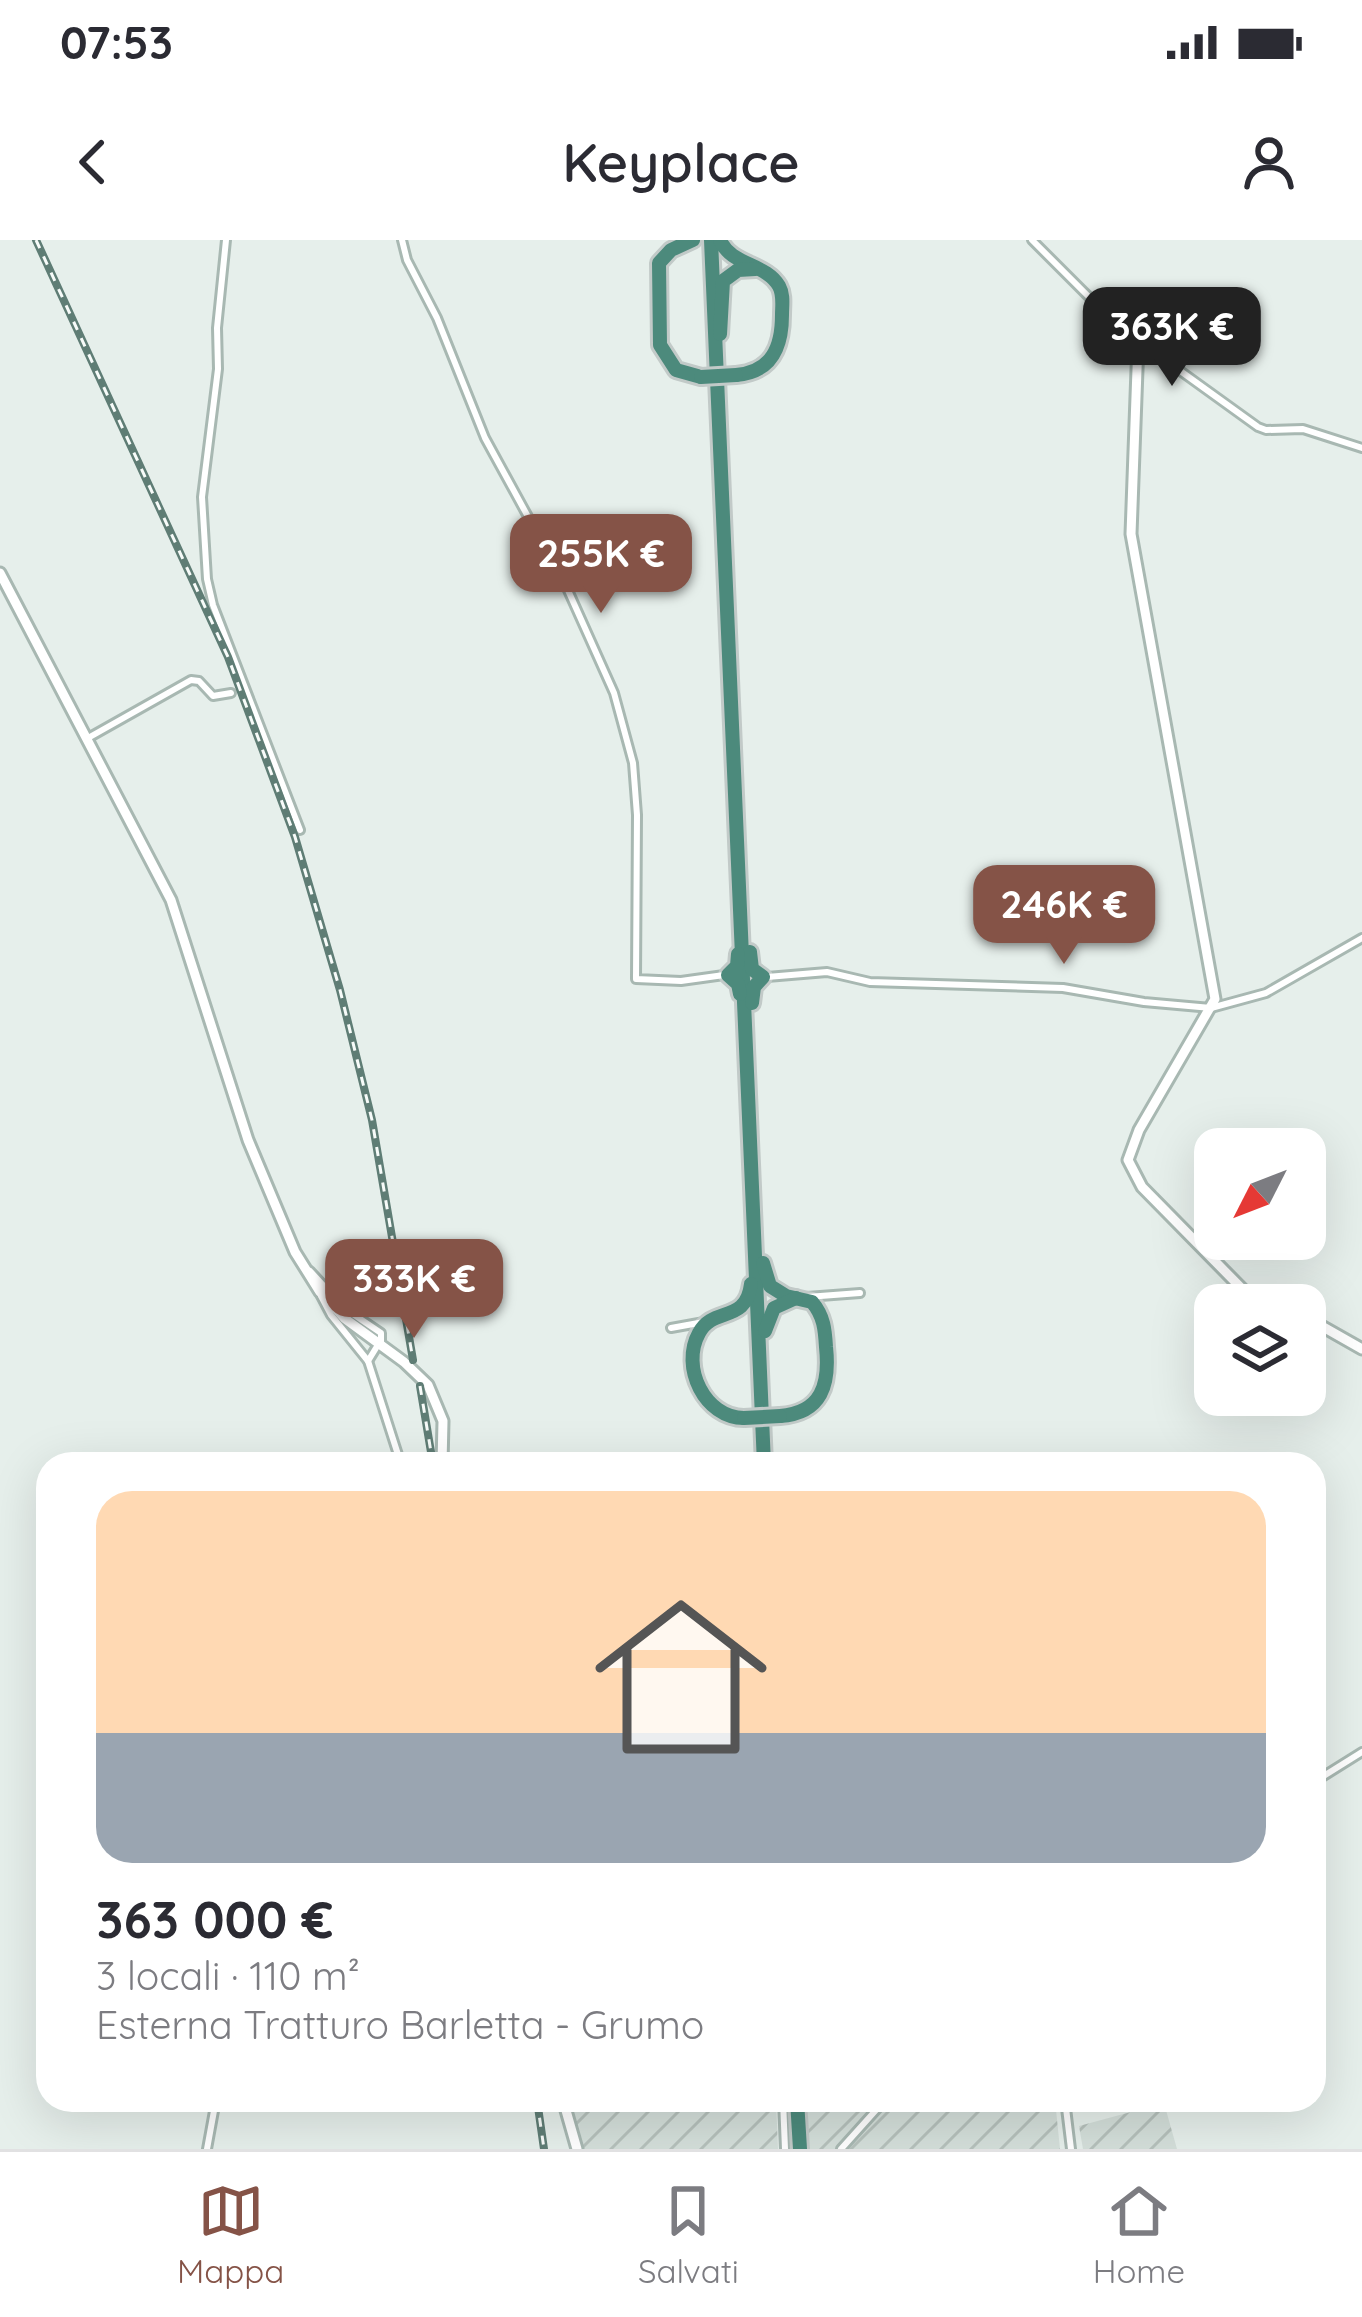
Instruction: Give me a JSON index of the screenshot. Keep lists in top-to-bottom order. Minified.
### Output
{"north":"bottom left","page":{"status":"07:53","header":"Keyplace","price":["363K €","255K €","246K €","333K €"],"list":[{"name":"363 000 €","note":"3 locali · 110 m² · Esterna Tratturo Barletta - Grumo"}],"tabs":["Mappa","Salvati","Home"]}}
